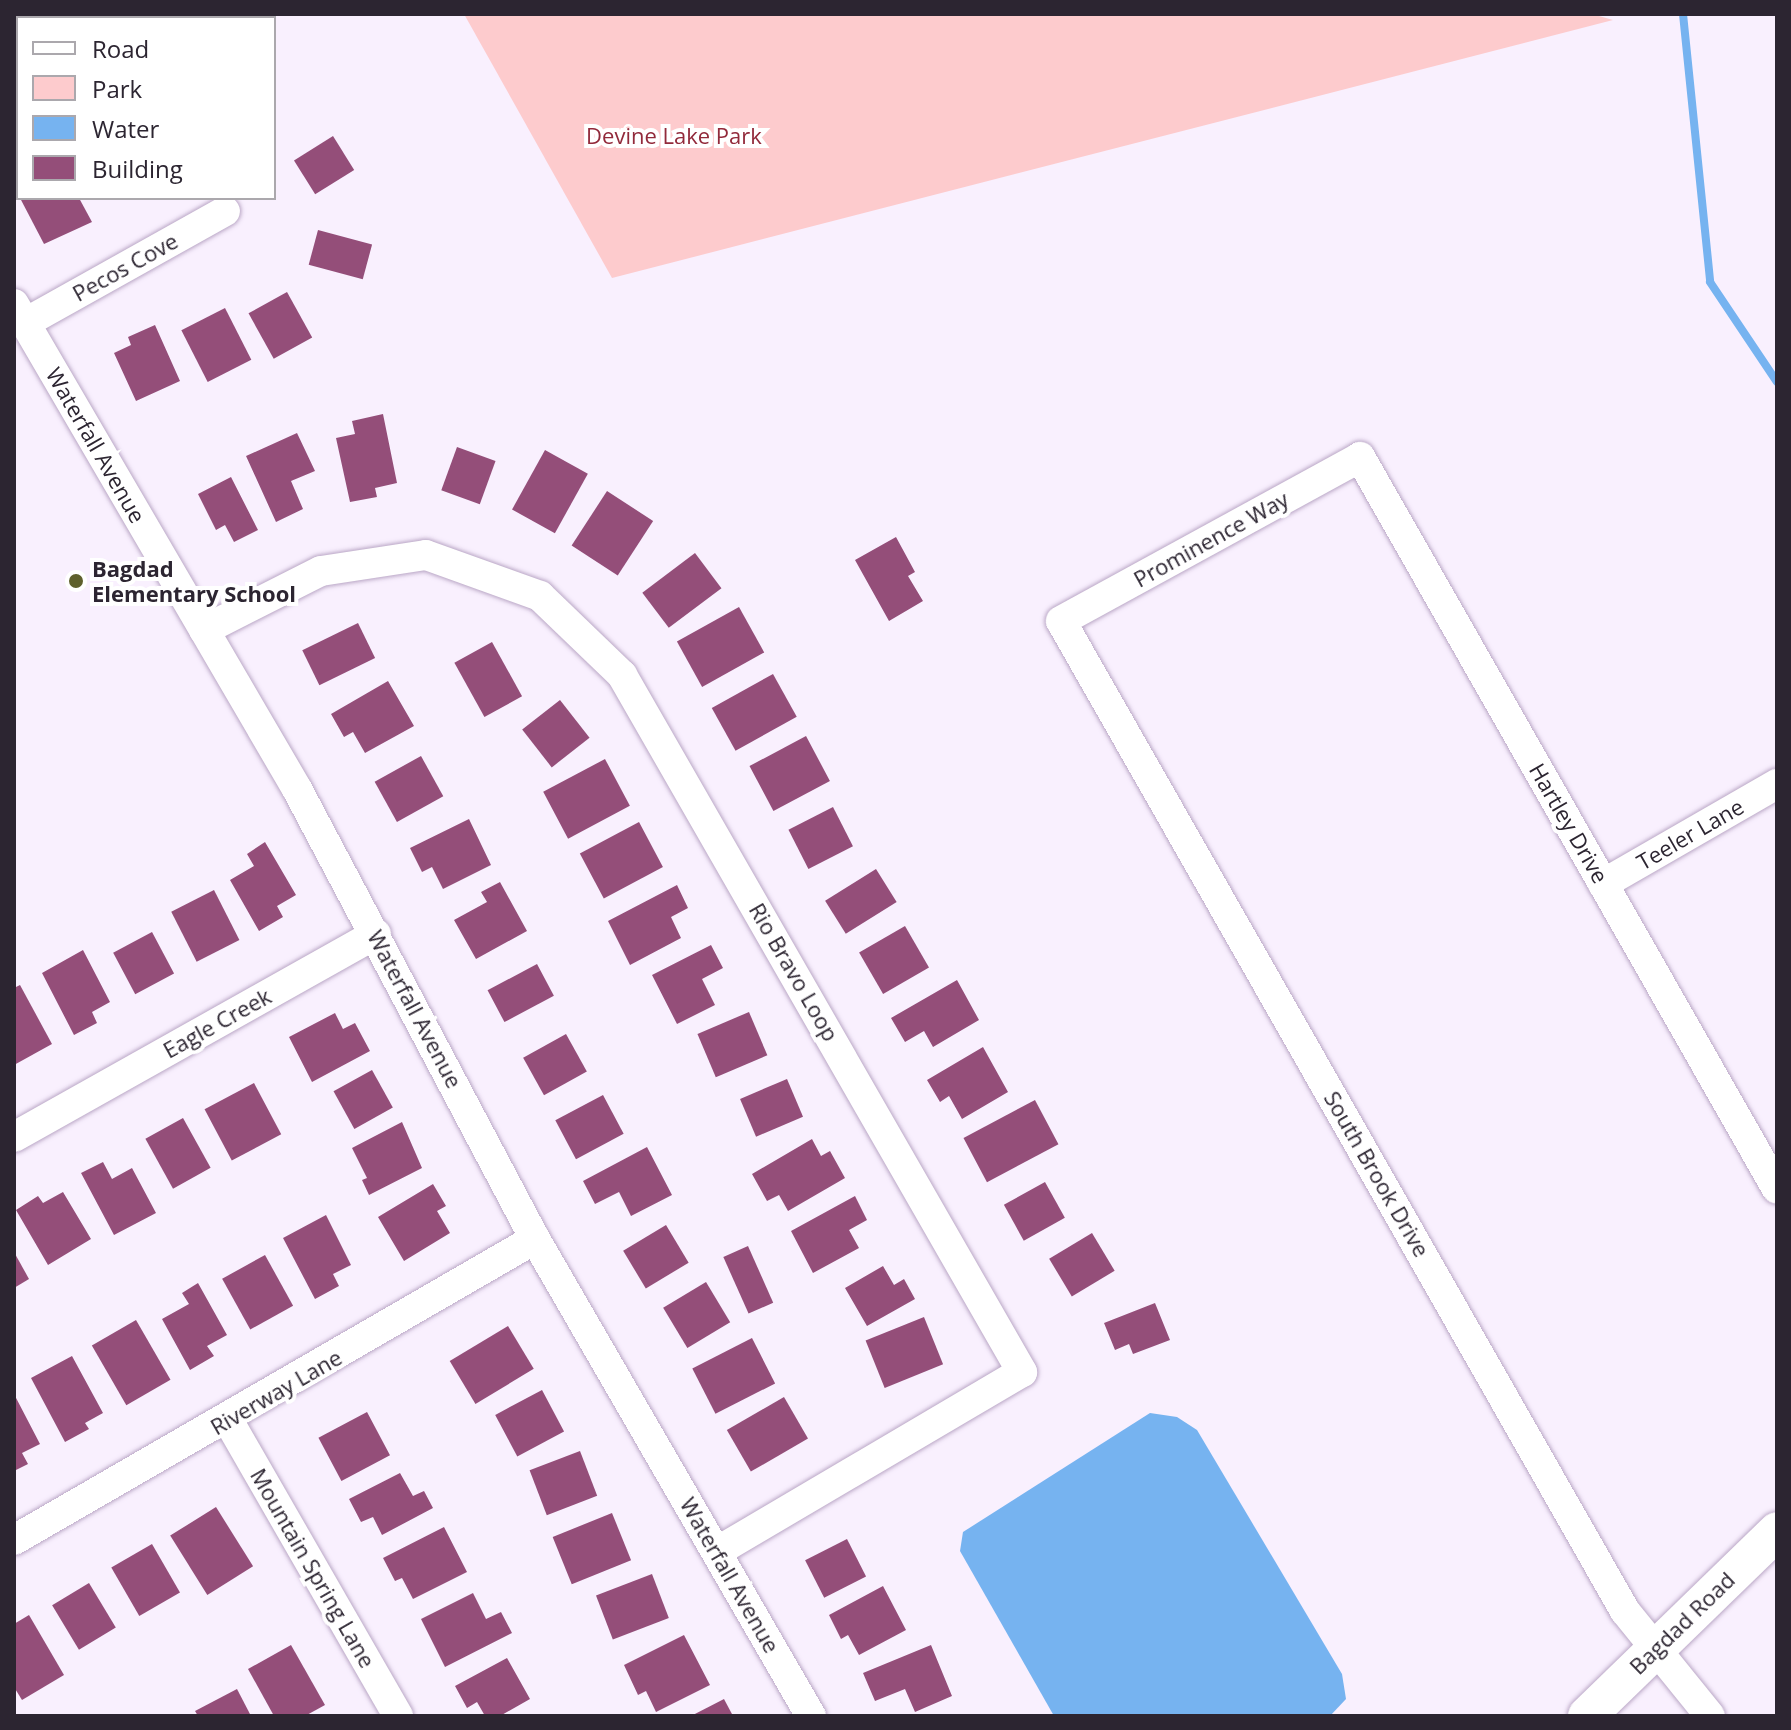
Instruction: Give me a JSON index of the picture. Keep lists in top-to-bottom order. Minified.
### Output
{"streets":{"street":["Pecos Cove","Waterfall Avenue","Prominence Way","Hartley Drive","Teeler Lane","Rio Bravo Loop","Eagle Creek","South Brook Drive","Riverway Lane","Mountain Spring Lane","Bagdad Road"]},"crossings":[["Pecos Cove","Waterfall Avenue"],["Waterfall Avenue","Rio Bravo Loop"],["Waterfall Avenue","Eagle Creek"],["Waterfall Avenue","Riverway Lane"],["Prominence Way","Hartley Drive"],["Prominence Way","South Brook Drive"],["Hartley Drive","Teeler Lane"],["South Brook Drive","Bagdad Road"],["Riverway Lane","Mountain Spring Lane"]],"parks":["Devine Lake Park"],"places":["Bagdad Elementary School"],"legend":["Road","Park","Water","Building"]}
